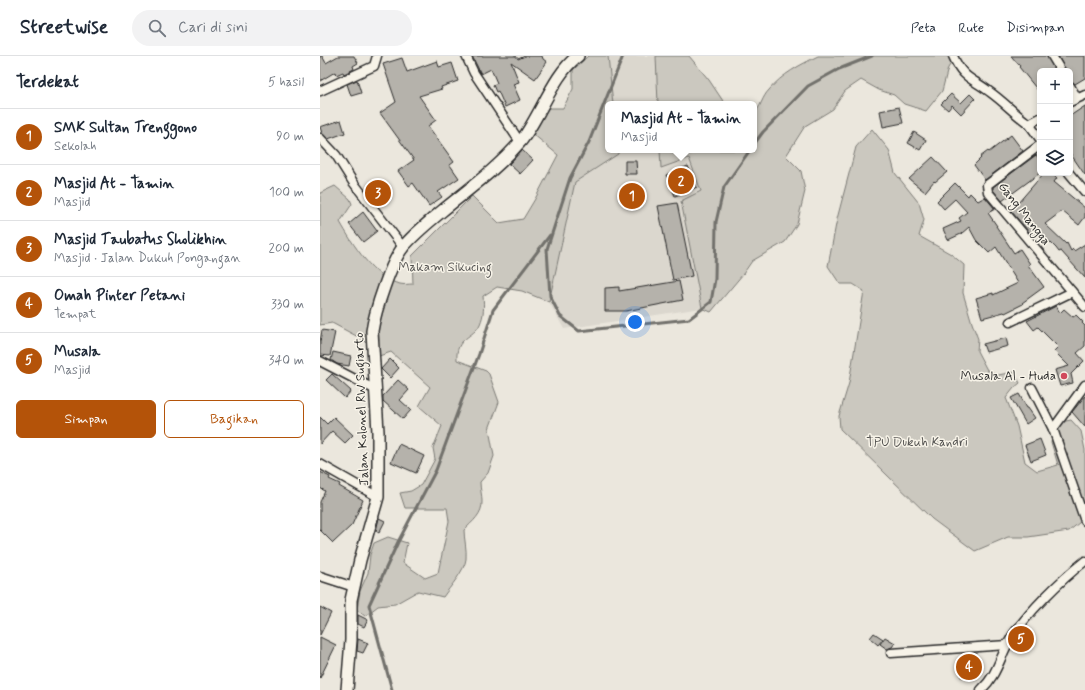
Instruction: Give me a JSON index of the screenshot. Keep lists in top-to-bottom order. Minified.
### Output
{"streets":{"main road":["Jalan Kolonel RW Sugiarto"],"street":["Gang Mangga"]},"parks":["Makam Sikucing","TPU Dukuh Kandri"],"places":["Musala Al - Huda"],"page":{"header":"Streetwise","search":"Cari di sini","nav":["Peta","Rute","Disimpan"],"heading":["Terdekat","5 hasil"],"map_buttons":["+","−"],"popup":["Masjid At - Tamin","Masjid"],"list":[{"mark":"1","name":"SMK Sultan Trenggono","note":"Sekolah","value":"90 m"},{"mark":"2","name":"Masjid At - Tamin","note":"Masjid","value":"100 m"},{"mark":"3","name":"Masjid Taubatus Sholikhin","note":"Masjid · Jalan Dukuh Pongangan","value":"200 m"},{"mark":"4","name":"Omah Pinter Petani","note":"Tempat","value":"330 m"},{"mark":"5","name":"Musala","note":"Masjid","value":"340 m"}],"pins":["2","3","1","5","4"],"buttons":["Simpan","Bagikan"]}}
